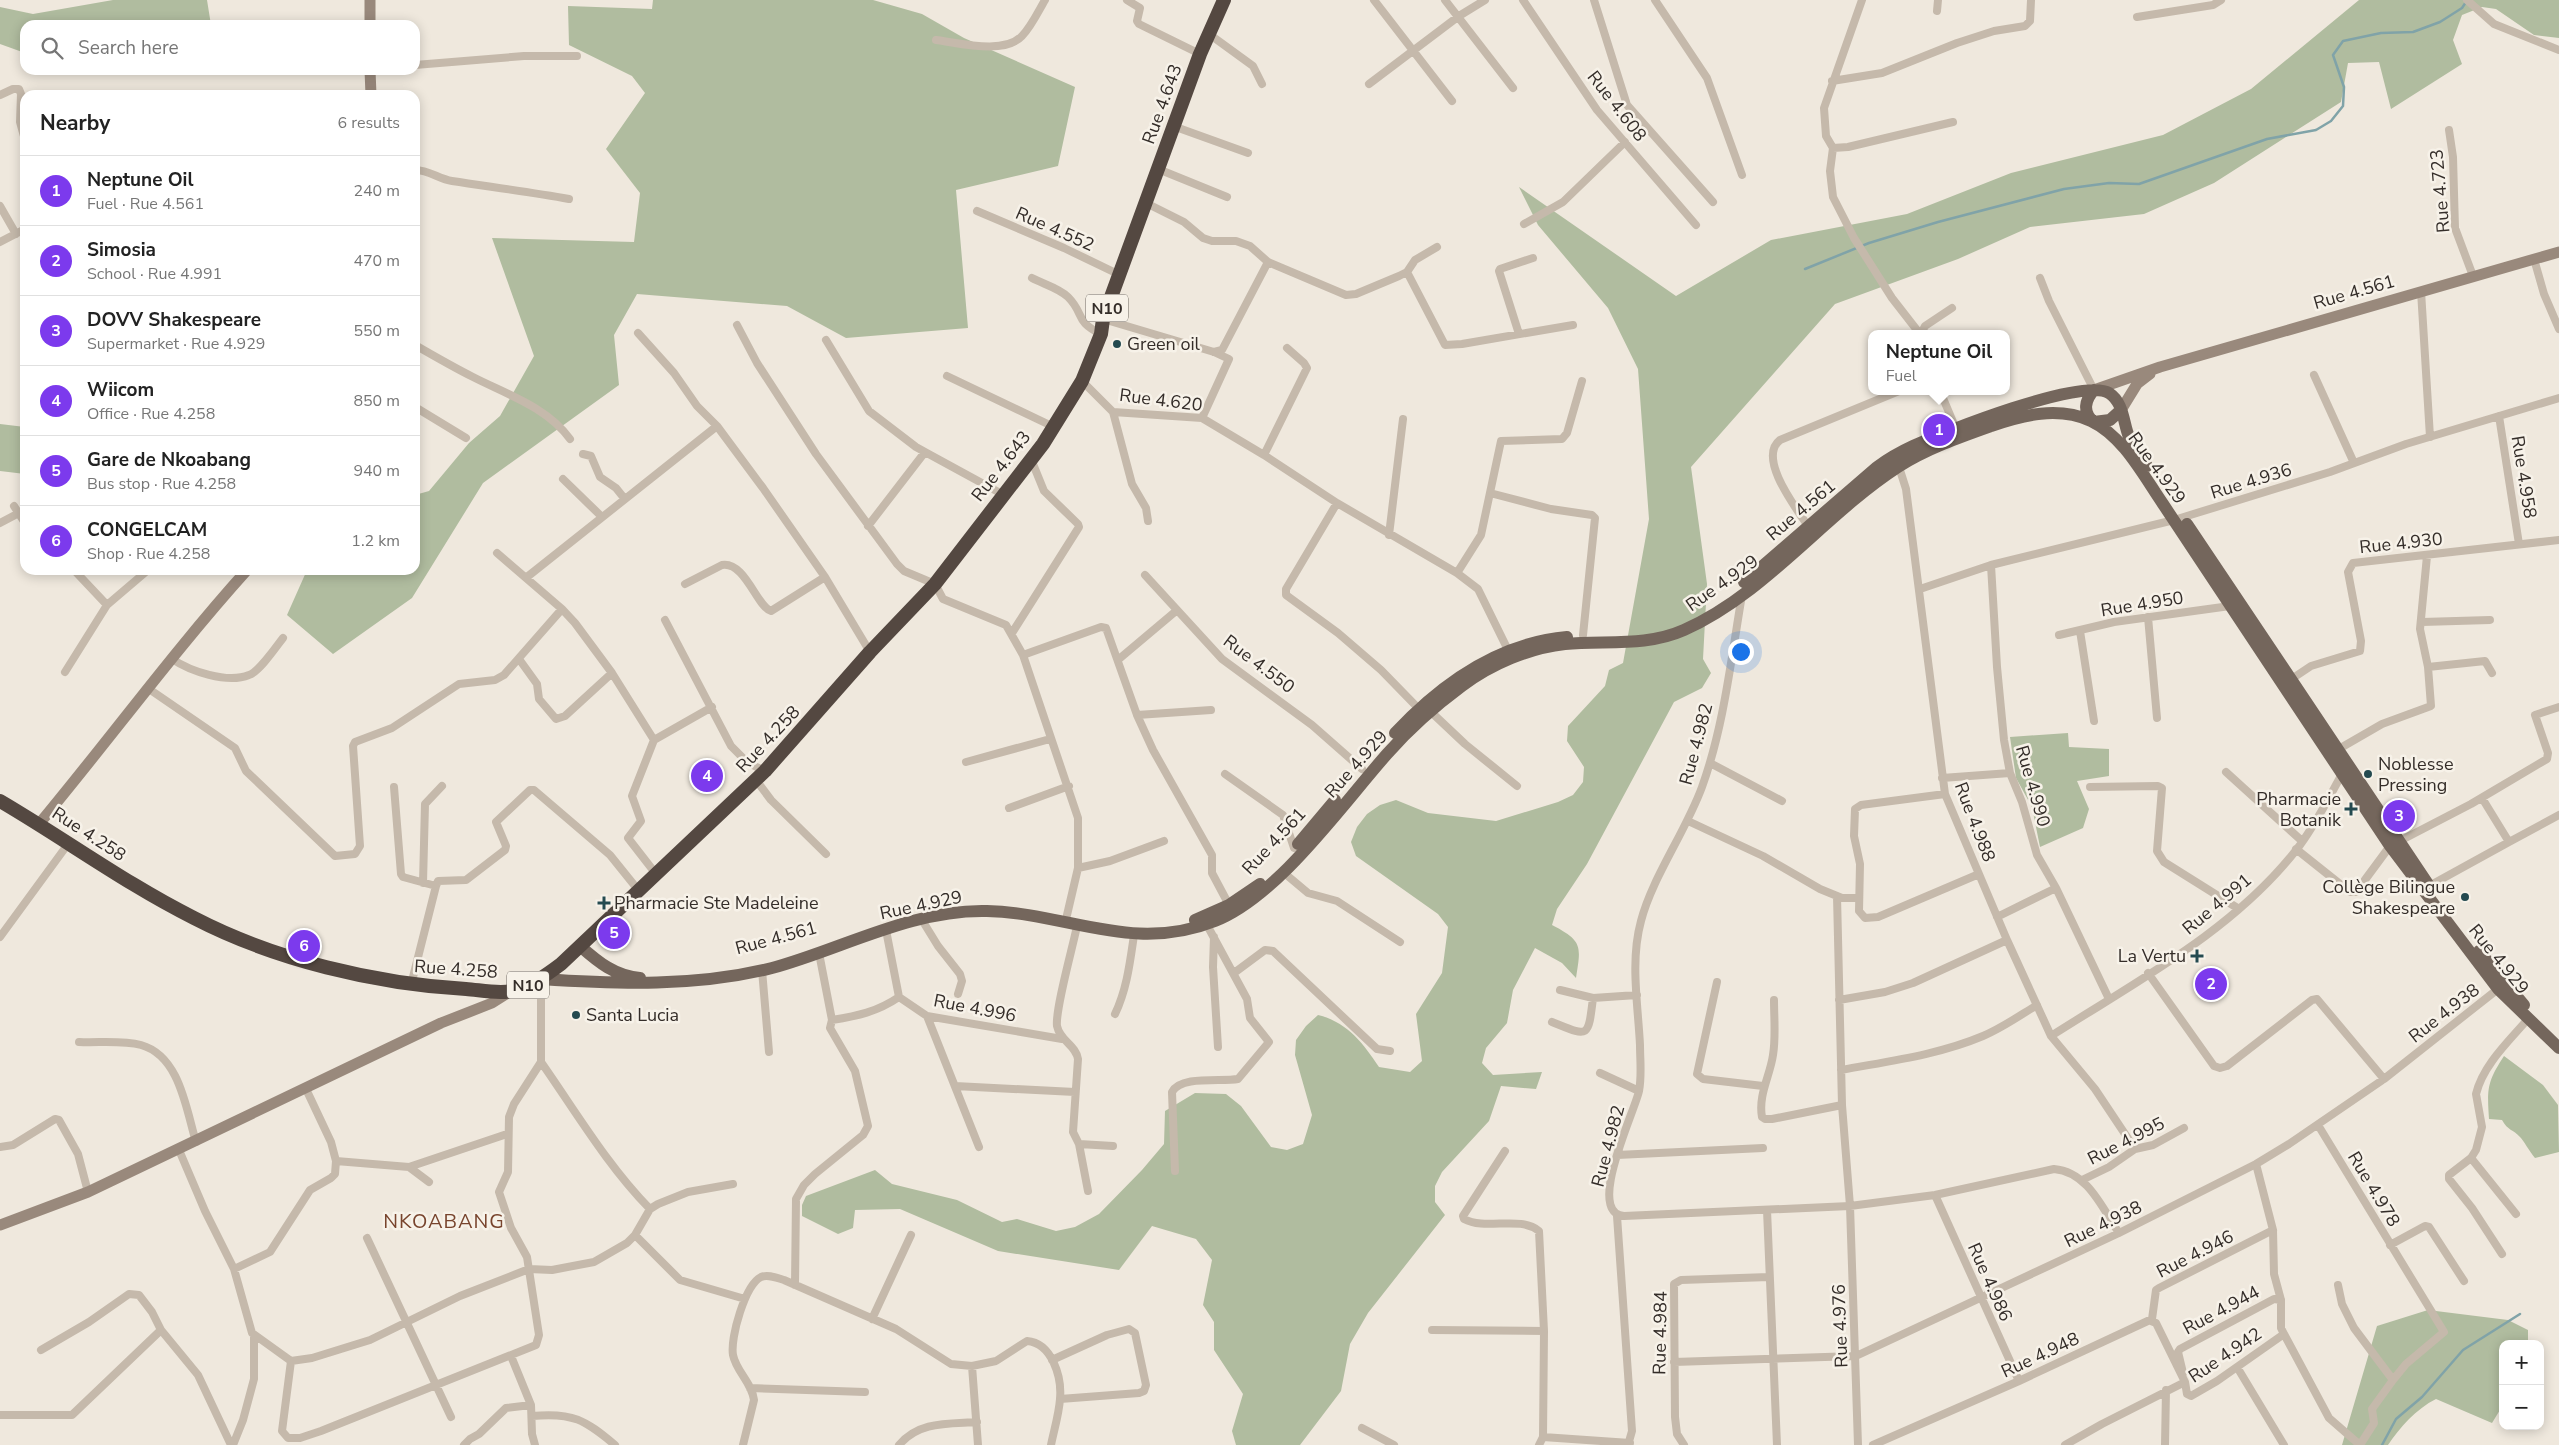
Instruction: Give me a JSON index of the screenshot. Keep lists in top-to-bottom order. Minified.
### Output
{"streets":{"highway":["Rue 4.643","N10","Rue 4.258"],"main road":["Rue 4.561","Rue 4.929"],"street":["Rue 4.608","Rue 4.723","Rue 4.552","Rue 4.620","Rue 4.958","Rue 4.936","Rue 4.930","Rue 4.950","Rue 4.550","Rue 4.982","Rue 4.990","Rue 4.988","Rue 4.991","Rue 4.996","Rue 4.938","Rue 4.995","Rue 4.978","Rue 4.946","Rue 4.986","Rue 4.944","Rue 4.976","Rue 4.984","Rue 4.948","Rue 4.942"]},"crossings":[["Rue 4.643","Rue 4.552"],["Rue 4.643","Rue 4.620"],["Rue 4.643","Rue 4.258"],["Rue 4.723","Rue 4.561"],["Rue 4.561","Rue 4.620"],["Rue 4.561","Rue 4.929"],["Rue 4.561","Rue 4.550"],["Rue 4.561","Rue 4.258"],["Rue 4.929","Rue 4.936"],["Rue 4.929","Rue 4.930"],["Rue 4.929","Rue 4.950"],["Rue 4.929","Rue 4.258"],["Rue 4.929","Rue 4.982"],["Rue 4.929","Rue 4.988"],["Rue 4.929","Rue 4.991"],["Rue 4.929","Rue 4.938"],["Rue 4.958","Rue 4.936"],["Rue 4.958","Rue 4.930"],["Rue 4.936","Rue 4.990"],["Rue 4.936","Rue 4.988"],["Rue 4.990","Rue 4.991"],["Rue 4.988","Rue 4.991"],["Rue 4.988","Rue 4.995"],["Rue 4.938","Rue 4.978"],["Rue 4.938","Rue 4.986"],["Rue 4.938","Rue 4.976"],["Rue 4.938","Rue 4.984"],["Rue 4.938","Rue 4.942"],["Rue 4.946","Rue 4.948"],["Rue 4.946","Rue 4.942"],["Rue 4.986","Rue 4.948"],["Rue 4.944","Rue 4.942"]],"districts":["NKOABANG"],"places":{"other":["Green oil","Noblesse Pressing","Collège Bilingue Shakespeare","Santa Lucia"],"health":["Pharmacie Botanik","Pharmacie Ste Madeleine","La Vertu"]},"page":{"search":"Search here","heading":["Nearby","6 results"],"list":[{"mark":"1","name":"Neptune Oil","note":"Fuel · Rue 4.561","value":"240 m"},{"mark":"2","name":"Simosia","note":"School · Rue 4.991","value":"470 m"},{"mark":"3","name":"DOVV Shakespeare","note":"Supermarket · Rue 4.929","value":"550 m"},{"mark":"4","name":"Wiicom","note":"Office · Rue 4.258","value":"850 m"},{"mark":"5","name":"Gare de Nkoabang","note":"Bus stop · Rue 4.258","value":"940 m"},{"mark":"6","name":"CONGELCAM","note":"Shop · Rue 4.258","value":"1.2 km"}],"popup":["Neptune Oil","Fuel"],"pins":["1","4","3","5","6","2"],"map_buttons":["+","−"]}}
